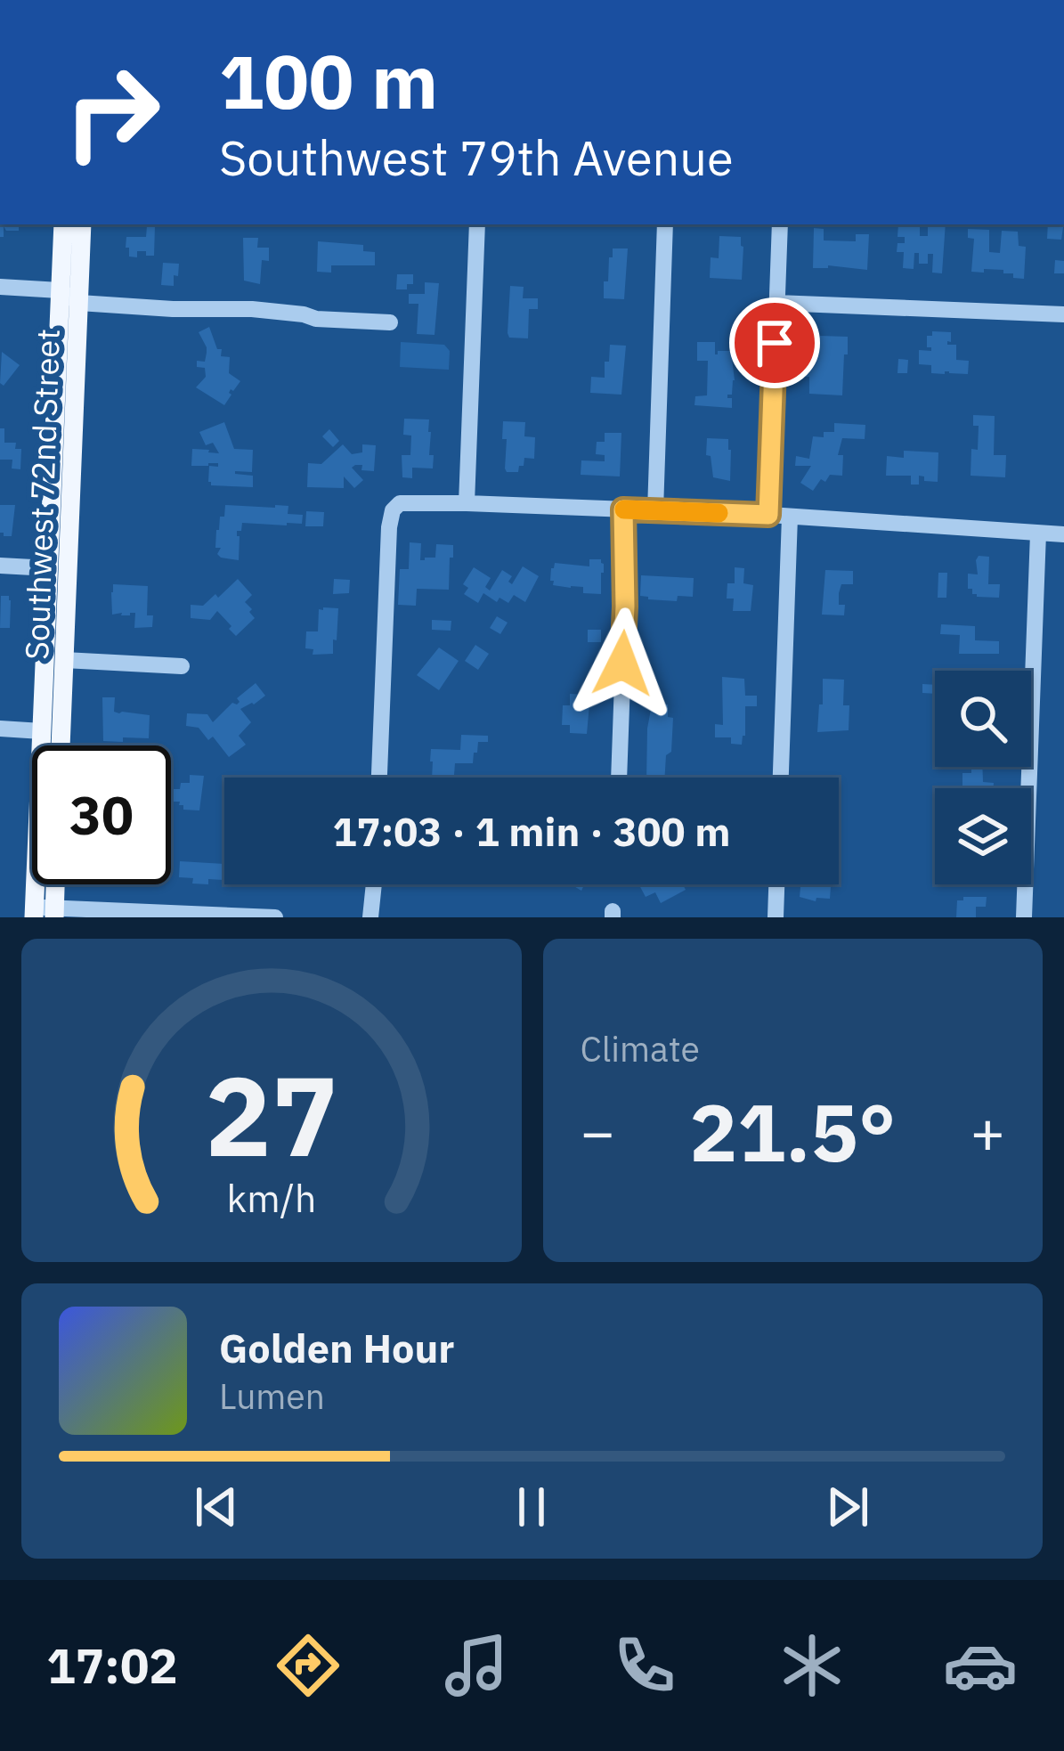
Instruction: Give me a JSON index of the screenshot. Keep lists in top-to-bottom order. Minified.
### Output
{"streets":{"main road":["Southwest 72nd Street"]},"page":{"turn":["100 m","Southwest 79th Avenue"],"limit":"30","trip":"17:03 · 1 min · 300 m","tile":"Climate","heat":["−","21.5°","+"],"song":["Golden Hour","Lumen"],"tabs":"17:02","gauge":["27","km/h"]}}
